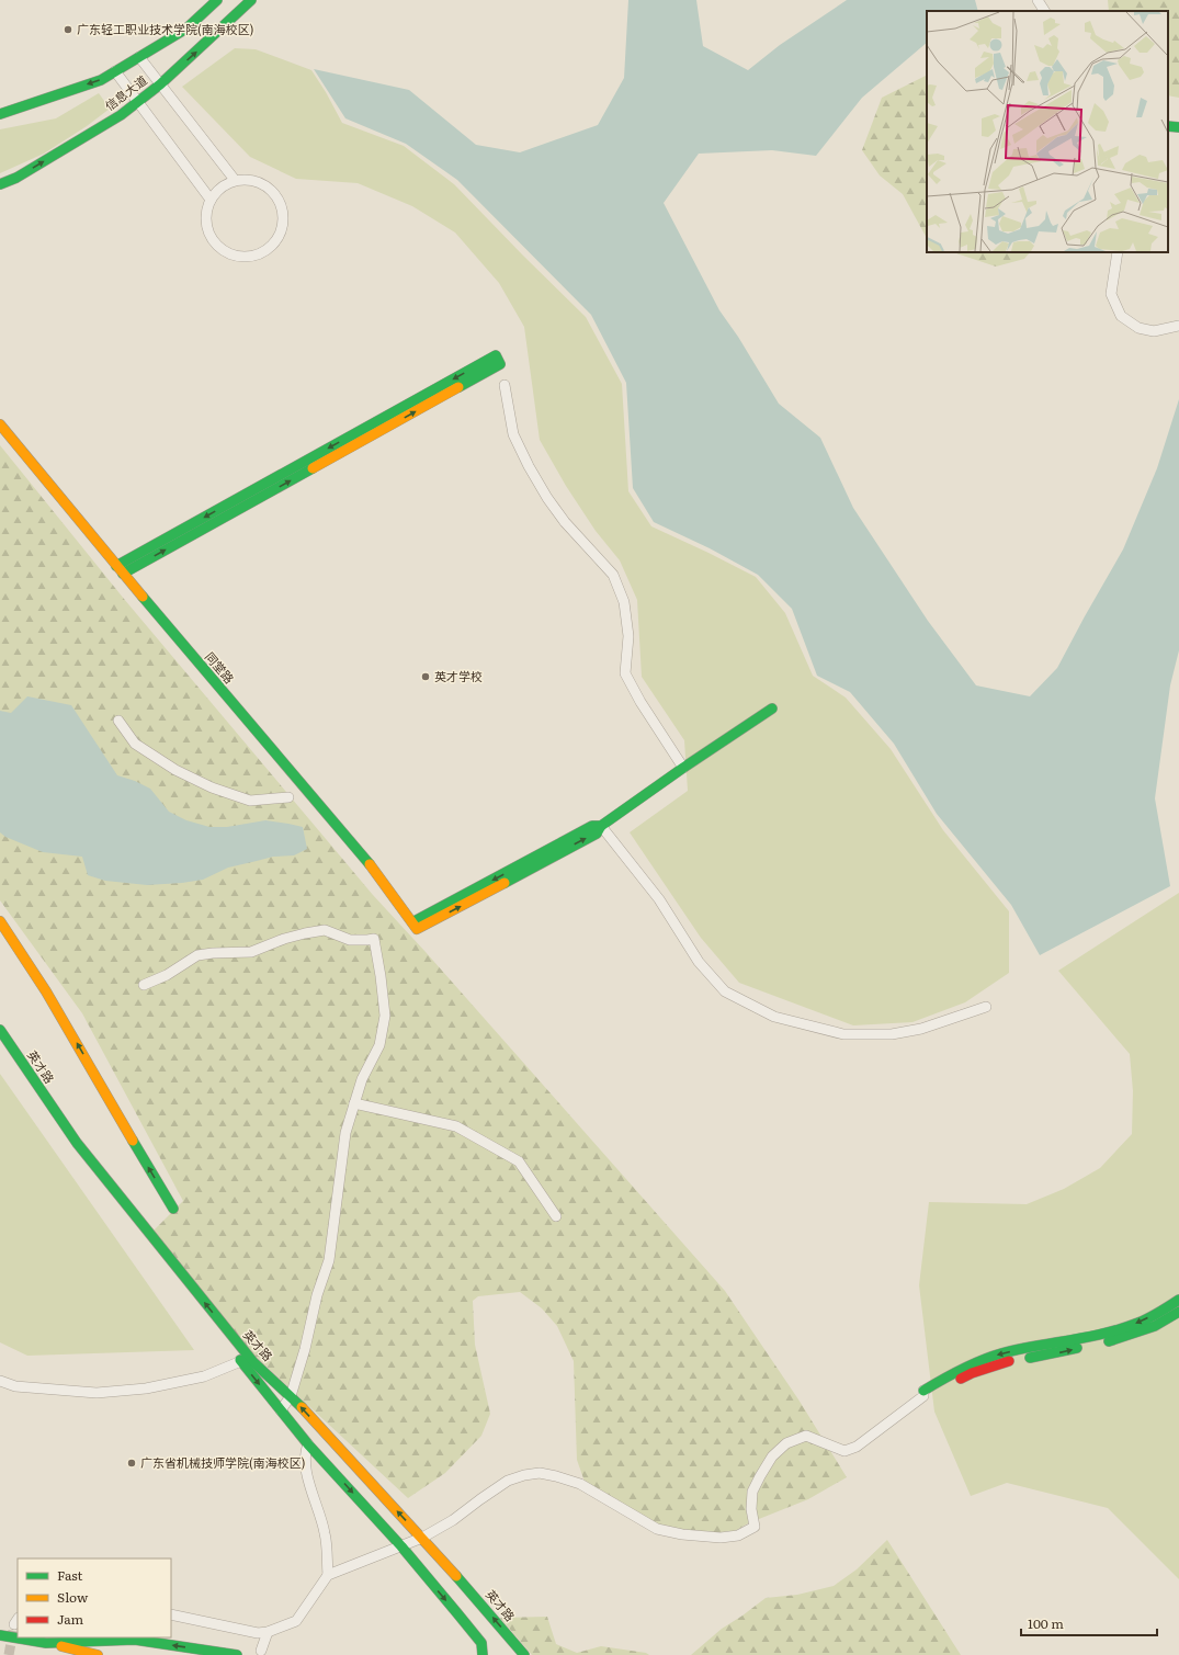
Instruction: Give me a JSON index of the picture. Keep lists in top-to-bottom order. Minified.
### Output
{"streets":{"street":["信息大道","同堂路","英才路"]},"places":["广东轻工职业技术学院(南海校区)","英才学校","广东省机械技师学院(南海校区)"],"legend":["Fast","Slow","Jam"],"scale_bar":"100 m"}
